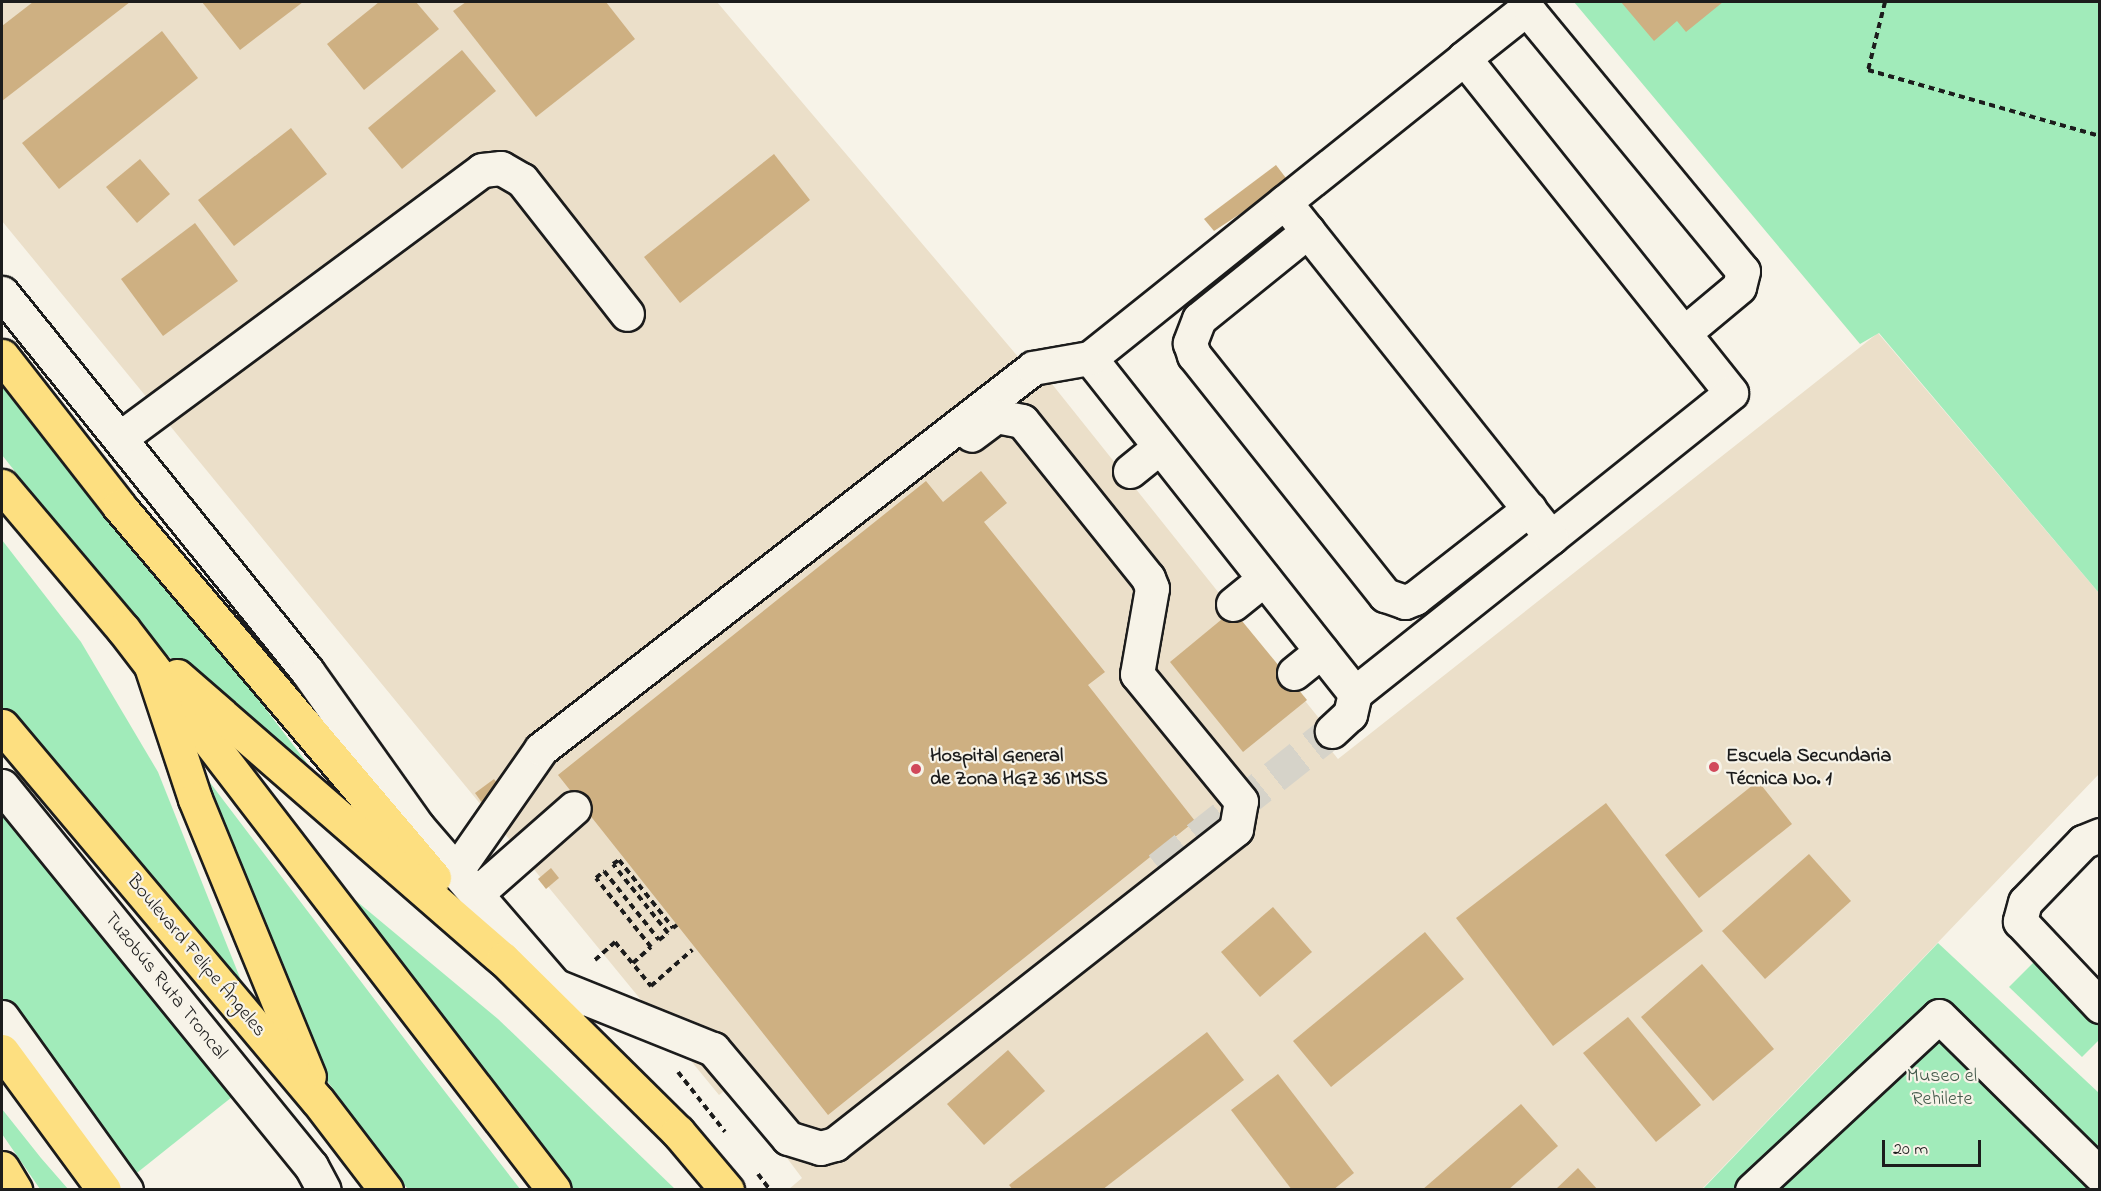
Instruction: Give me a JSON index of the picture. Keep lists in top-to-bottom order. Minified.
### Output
{"streets":{"main road":["Boulevard Felipe Ángeles"],"street":["Tuzobús Ruta Troncal"]},"parks":["Museo el Rehilete"],"places":["Escuela Secundaria Técnica No. 1","Hospital General de Zona HGZ 36 IMSS"],"scale_bar":"20 m"}
